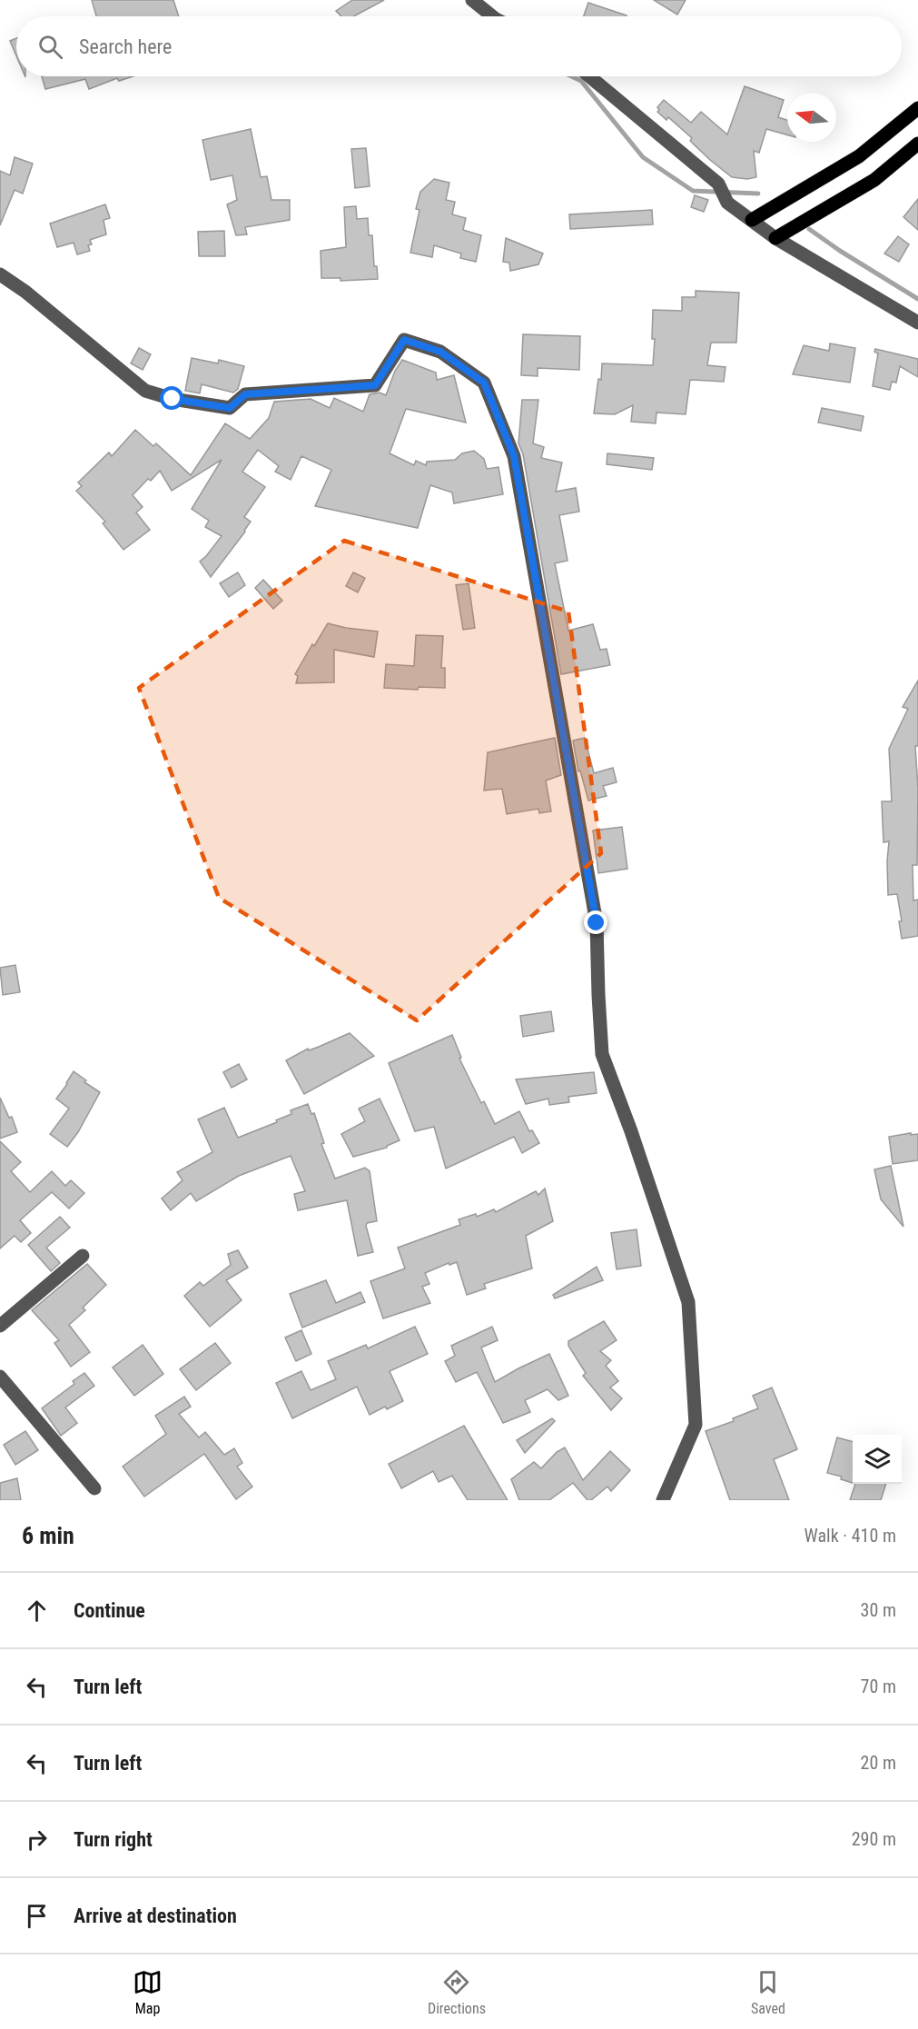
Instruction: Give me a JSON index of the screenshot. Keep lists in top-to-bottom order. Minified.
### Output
{"north":"left","page":{"search":"Search here","heading":["6 min","Walk · 410 m"],"list":[["Continue","30 m"],["Turn left","70 m"],["Turn left","20 m"],["Turn right","290 m"],"Arrive at destination"],"nav":["Map","Directions","Saved"]}}
